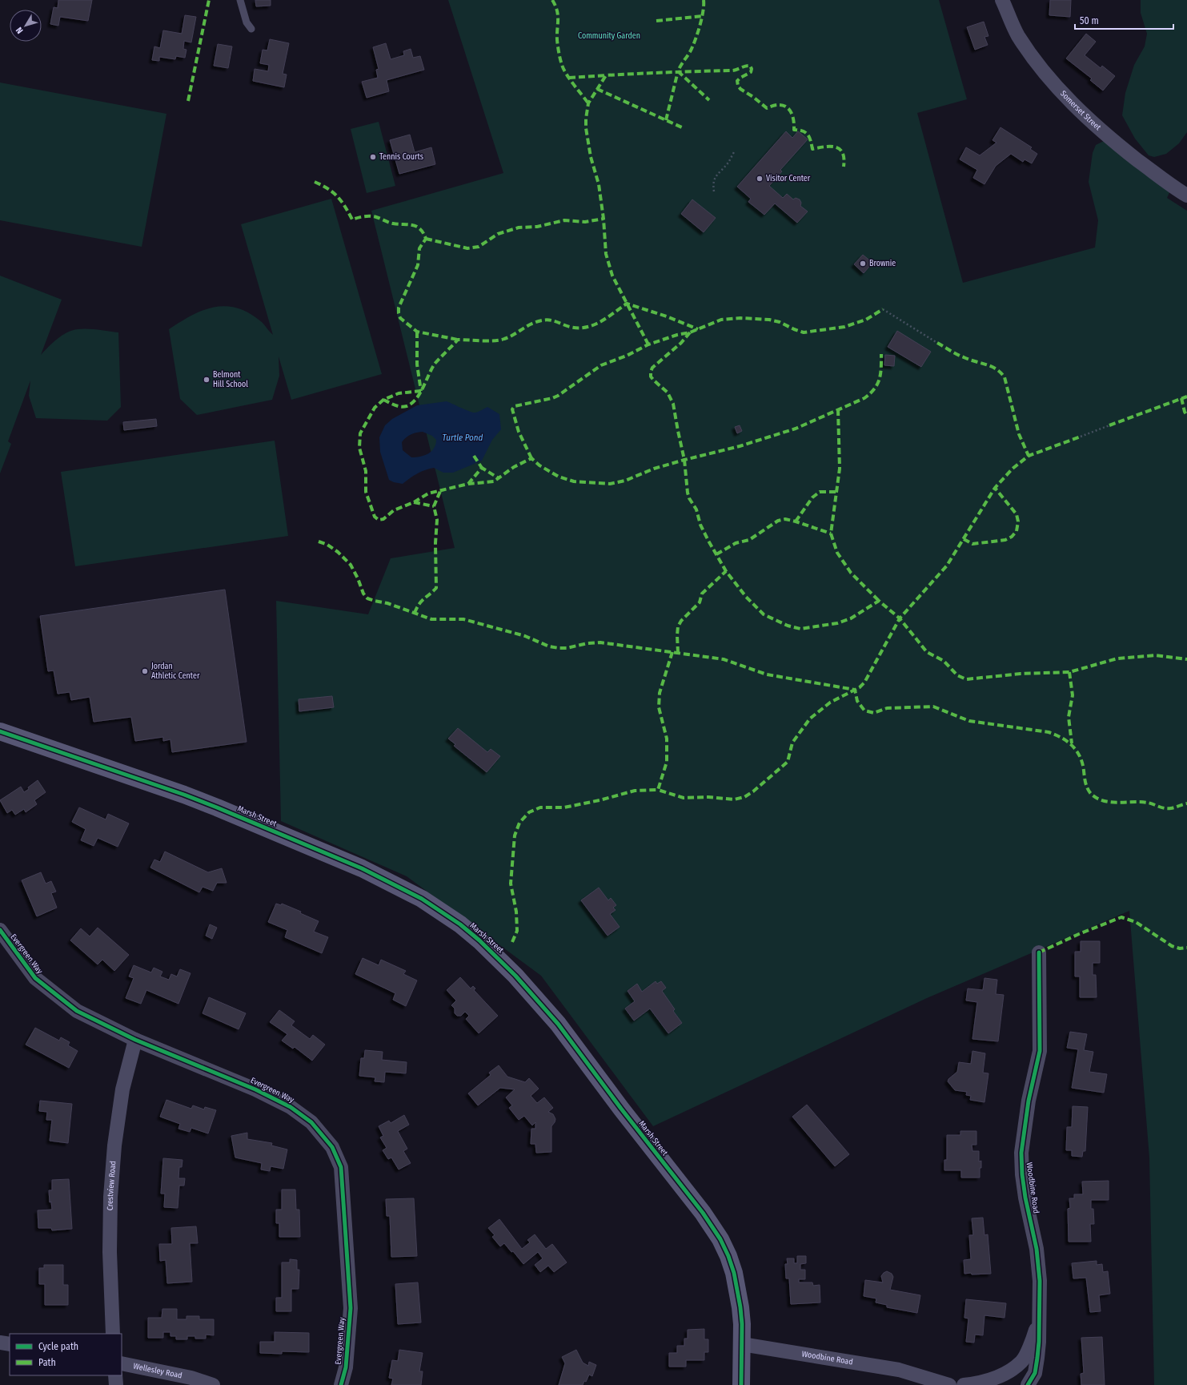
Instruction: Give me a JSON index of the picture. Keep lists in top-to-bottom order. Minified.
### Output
{"streets":{"street":["Somerset Street","Marsh Street","Evergreen Way","Crestview Road","Woodbine Road","Wellesley Road"]},"crossings":[["Marsh Street","Woodbine Road"],["Evergreen Way","Crestview Road"]],"water":["Turtle Pond"],"parks":["Community Garden"],"places":["Tennis Courts","Visitor Center","Brownie","Belmont Hill School","Jordan Athletic Center"],"legend":["Cycle path","Path"],"scale_bar":"50 m","north":"bottom left"}
